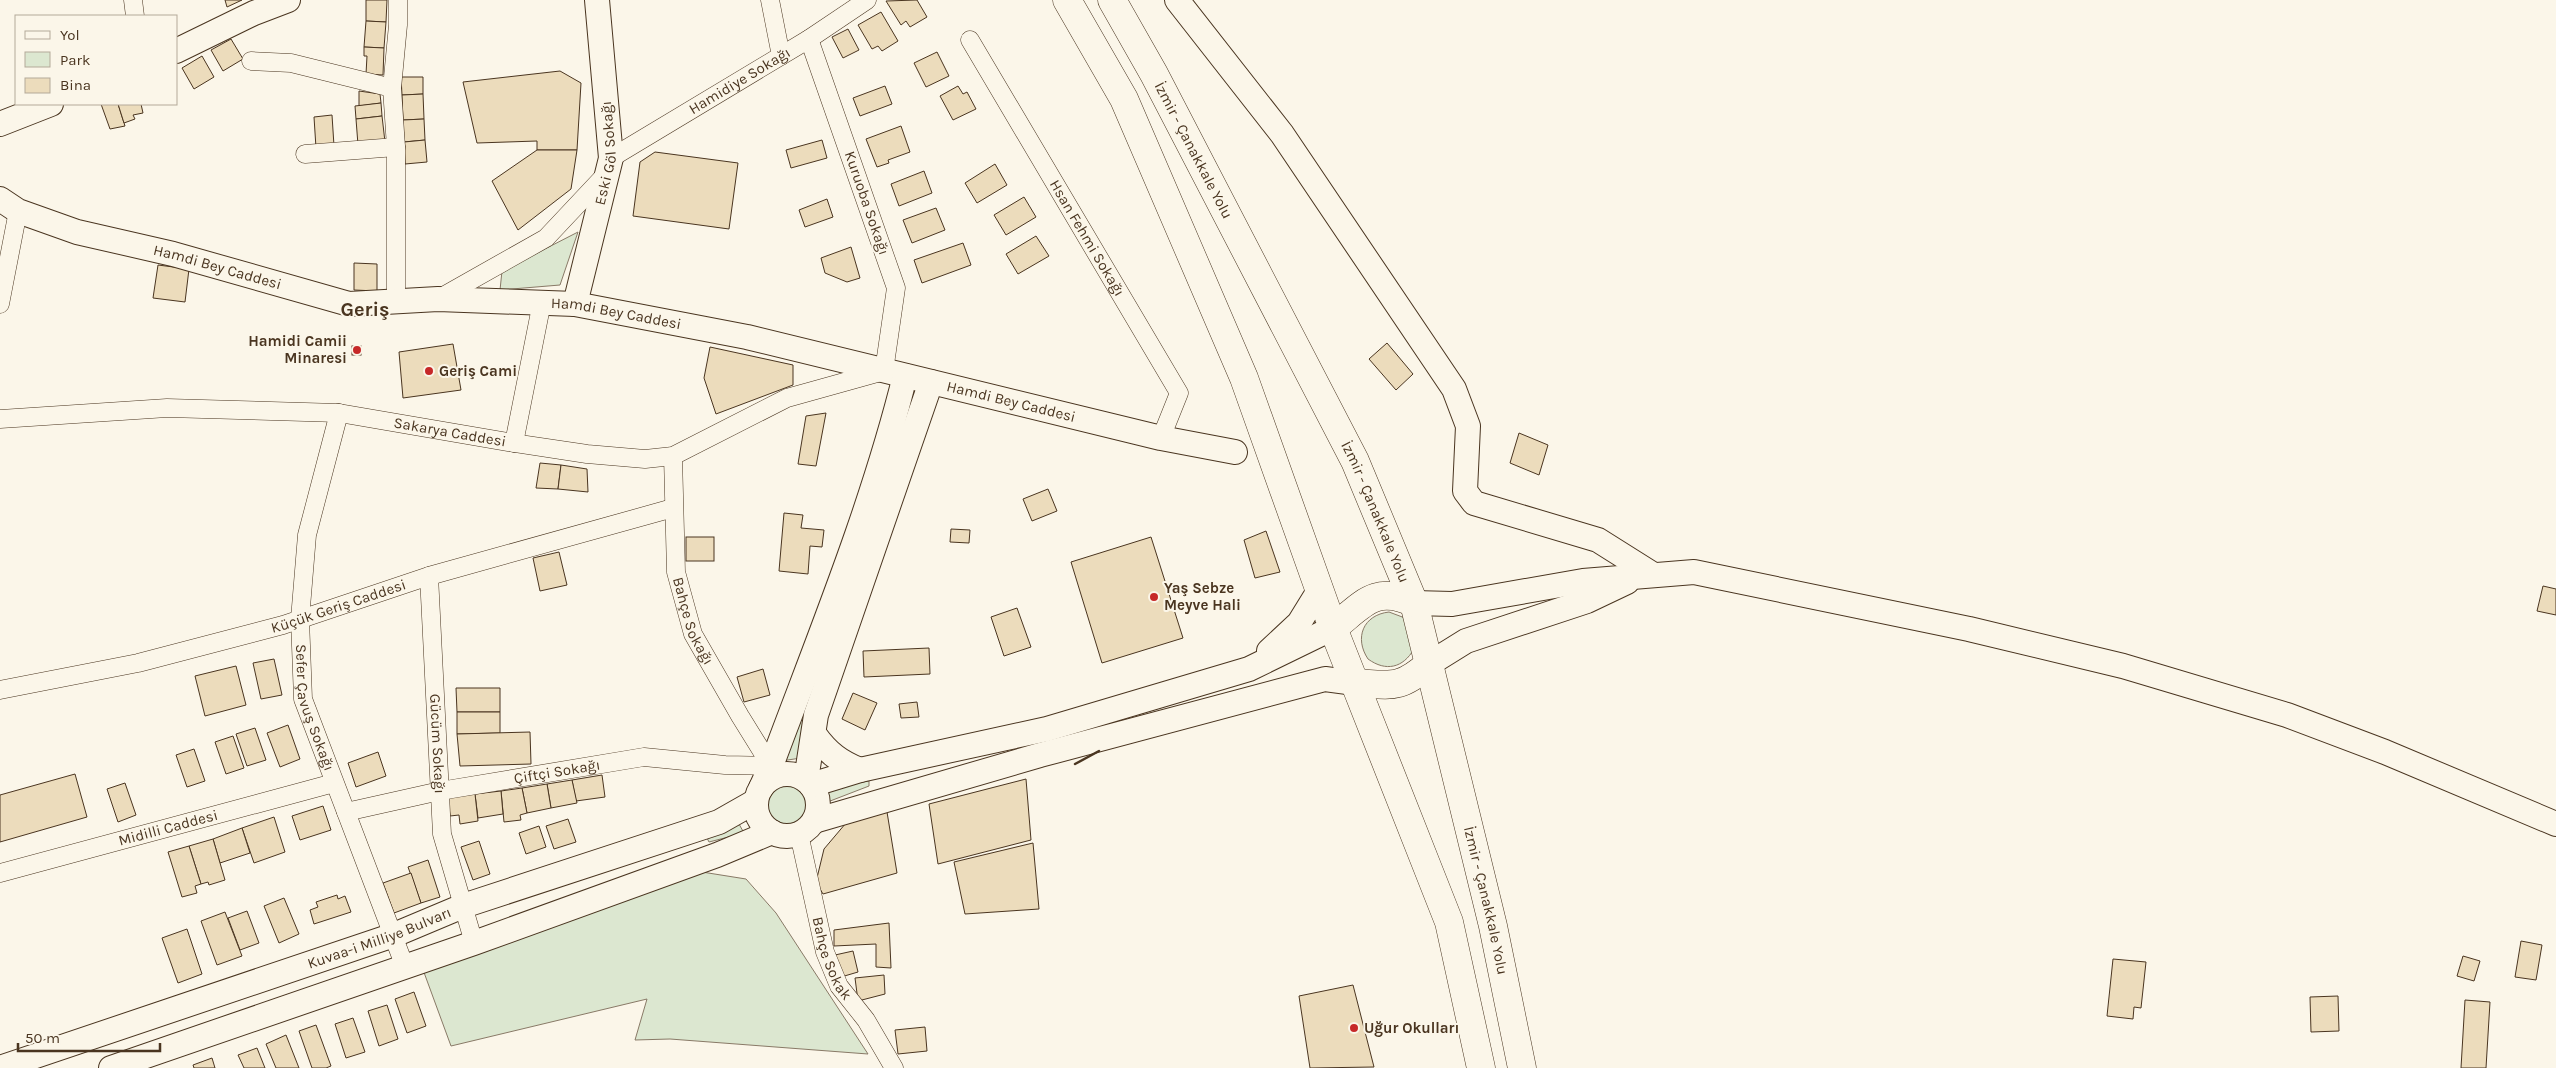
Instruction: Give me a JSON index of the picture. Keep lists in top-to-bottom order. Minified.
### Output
{"streets":{"highway":["İzmir - Çanakkale Yolu"],"main road":["Eski Göl Sokağı","Hamdi Bey Caddesi","Kuvaa-i Milliye Bulvarı"],"street":["Hamidiye Sokağı","Kuruoba Sokağı","Hsan Fehmi Sokağı","Sakarya Caddesi","Küçük Geriş Caddesi","Bahçe Sokağı","Sefer Çavuş Sokağı","Gücüm Sokağı","Çiftçi Sokağı","Midilli Caddesi","Bahçe Sokak"]},"crossings":[["Hamidiye Sokağı","Eski Göl Sokağı"],["Hamidiye Sokağı","Kuruoba Sokağı"],["Hamidiye Sokağı","Hamdi Bey Caddesi"],["Eski Göl Sokağı","Hamdi Bey Caddesi"],["Kuruoba Sokağı","Hamdi Bey Caddesi"],["Kuruoba Sokağı","Sakarya Caddesi"],["Hsan Fehmi Sokağı","Hamdi Bey Caddesi"],["Hamdi Bey Caddesi","Sakarya Caddesi"],["Sakarya Caddesi","Bahçe Sokağı"],["Sakarya Caddesi","Sefer Çavuş Sokağı"],["Küçük Geriş Caddesi","Bahçe Sokağı"],["Küçük Geriş Caddesi","Sefer Çavuş Sokağı"],["Küçük Geriş Caddesi","Gücüm Sokağı"],["Bahçe Sokağı","Çiftçi Sokağı"],["Sefer Çavuş Sokağı","Çiftçi Sokağı"],["Sefer Çavuş Sokağı","Midilli Caddesi"],["Sefer Çavuş Sokağı","Kuvaa-i Milliye Bulvarı"],["Gücüm Sokağı","Çiftçi Sokağı"],["Gücüm Sokağı","Kuvaa-i Milliye Bulvarı"],["Kuvaa-i Milliye Bulvarı","Bahçe Sokak"]],"districts":["Geriş"],"places":["Hamidi Camii Minaresi","Geriş Cami","Yaş Sebze Meyve Hali","Uğur Okulları"],"legend":["Yol","Park","Bina"],"scale_bar":"50 m"}
